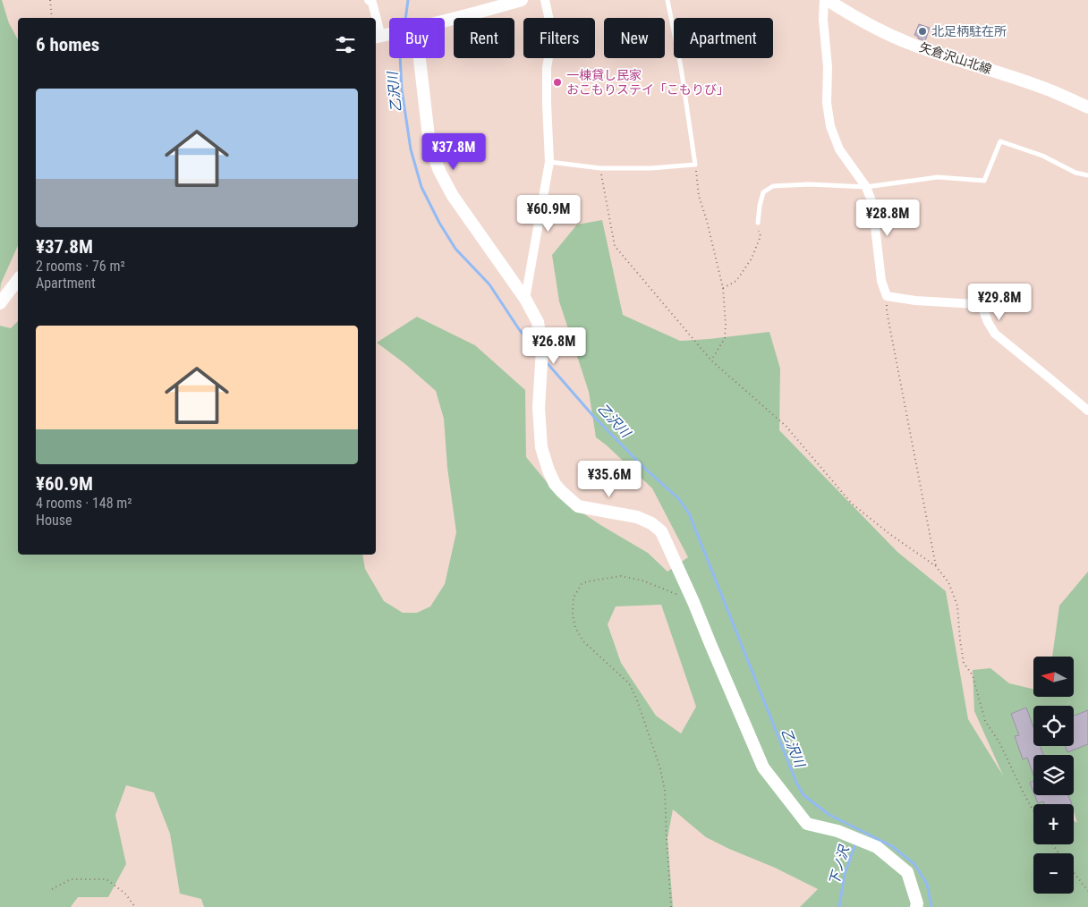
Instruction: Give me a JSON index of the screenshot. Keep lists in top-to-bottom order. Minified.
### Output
{"streets":{"street":["矢倉沢山北線"]},"water":["乙沢川","下ノ沢"],"places":["北足柄駐在所","一棟貸し民家 おこもりステイ「こもりび」"],"north":"left","page":{"chip":["Buy","Rent","Filters","New","Apartment"],"heading":"6 homes","list":[{"name":"¥37.8M","note":"2 rooms · 76 m² · Apartment"},{"name":"¥60.9M","note":"4 rooms · 148 m² · House"}],"price":["¥37.8M","¥60.9M","¥28.8M","¥29.8M","¥26.8M","¥35.6M"],"map_buttons":["+","−"]}}
